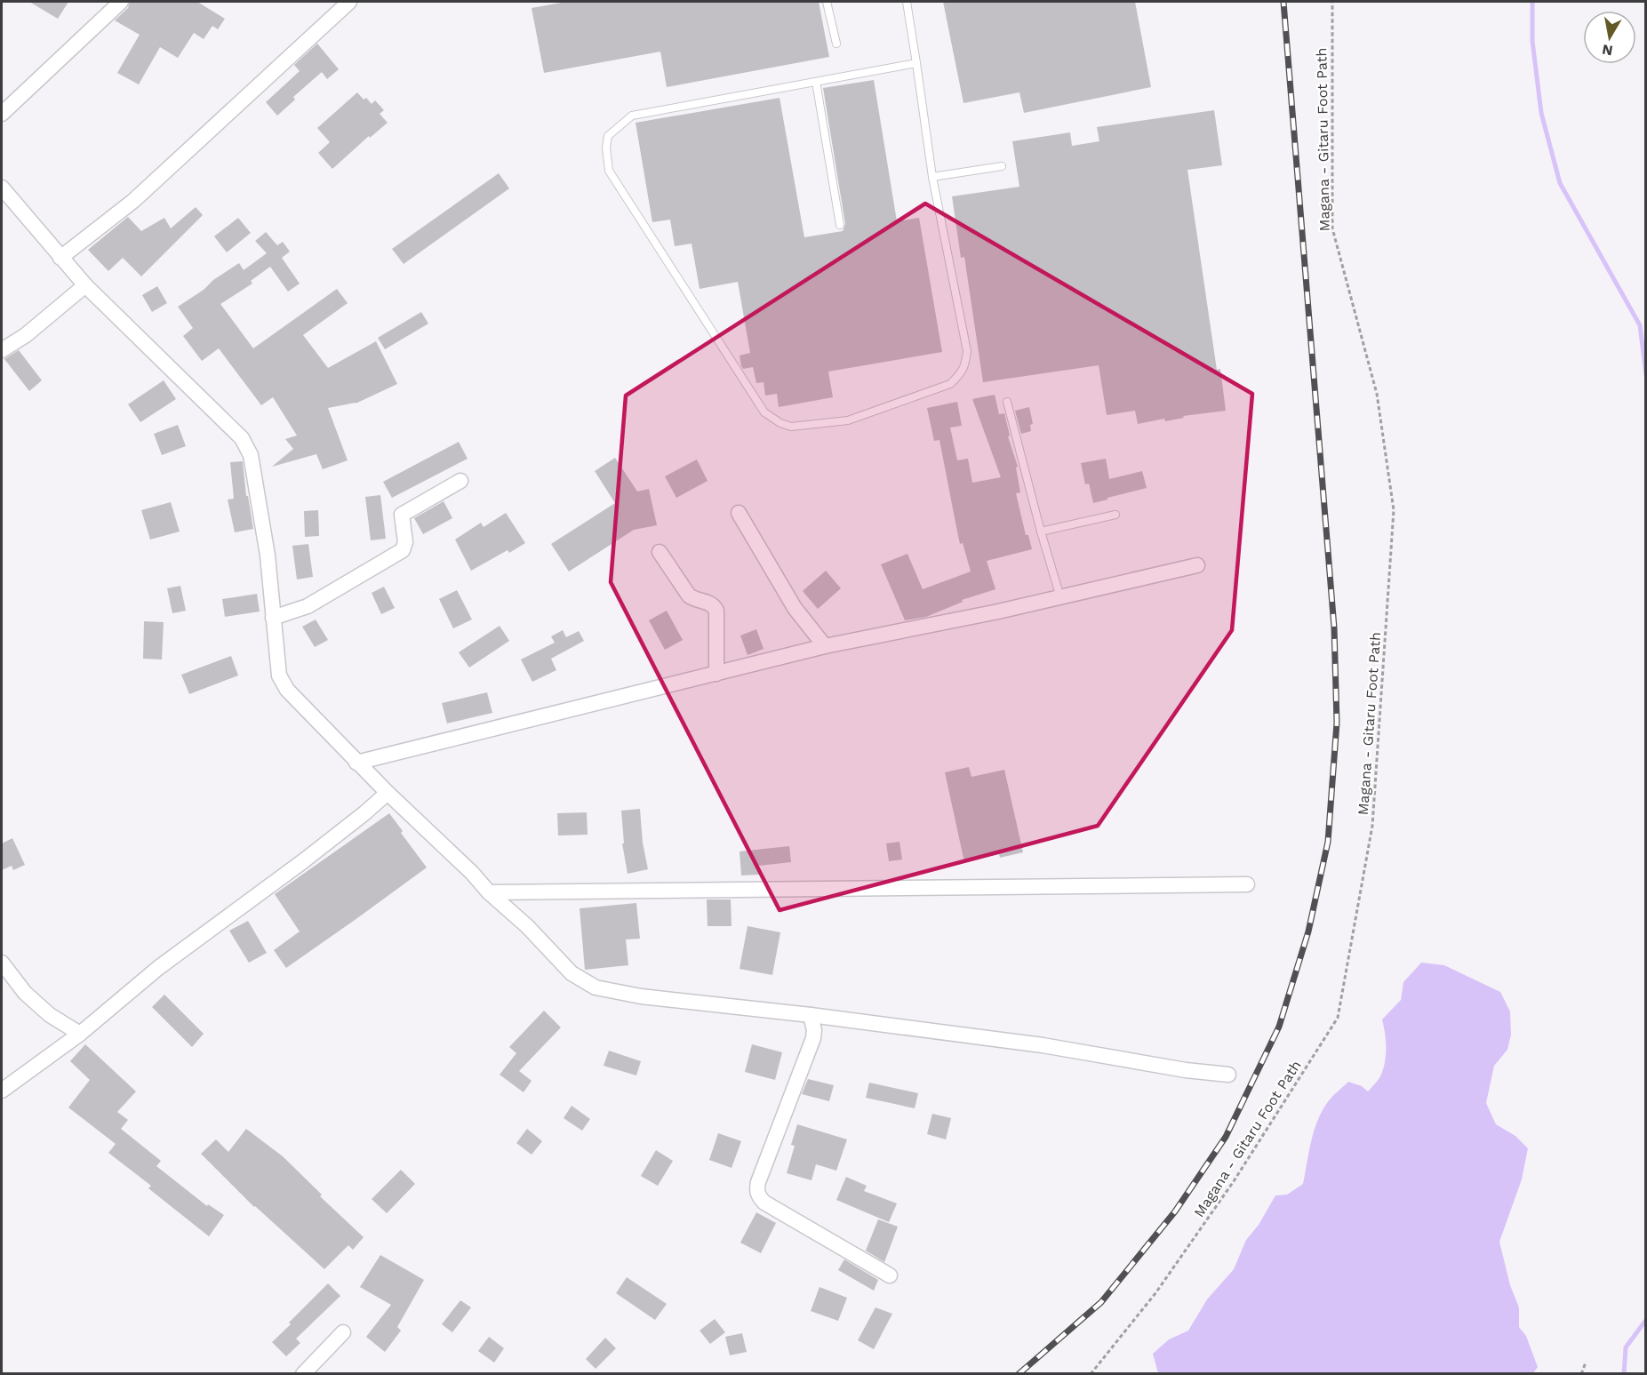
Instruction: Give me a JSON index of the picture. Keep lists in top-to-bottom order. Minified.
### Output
{"streets":{"path":["Magana - Gitaru Foot Path"]},"north":"bottom"}
